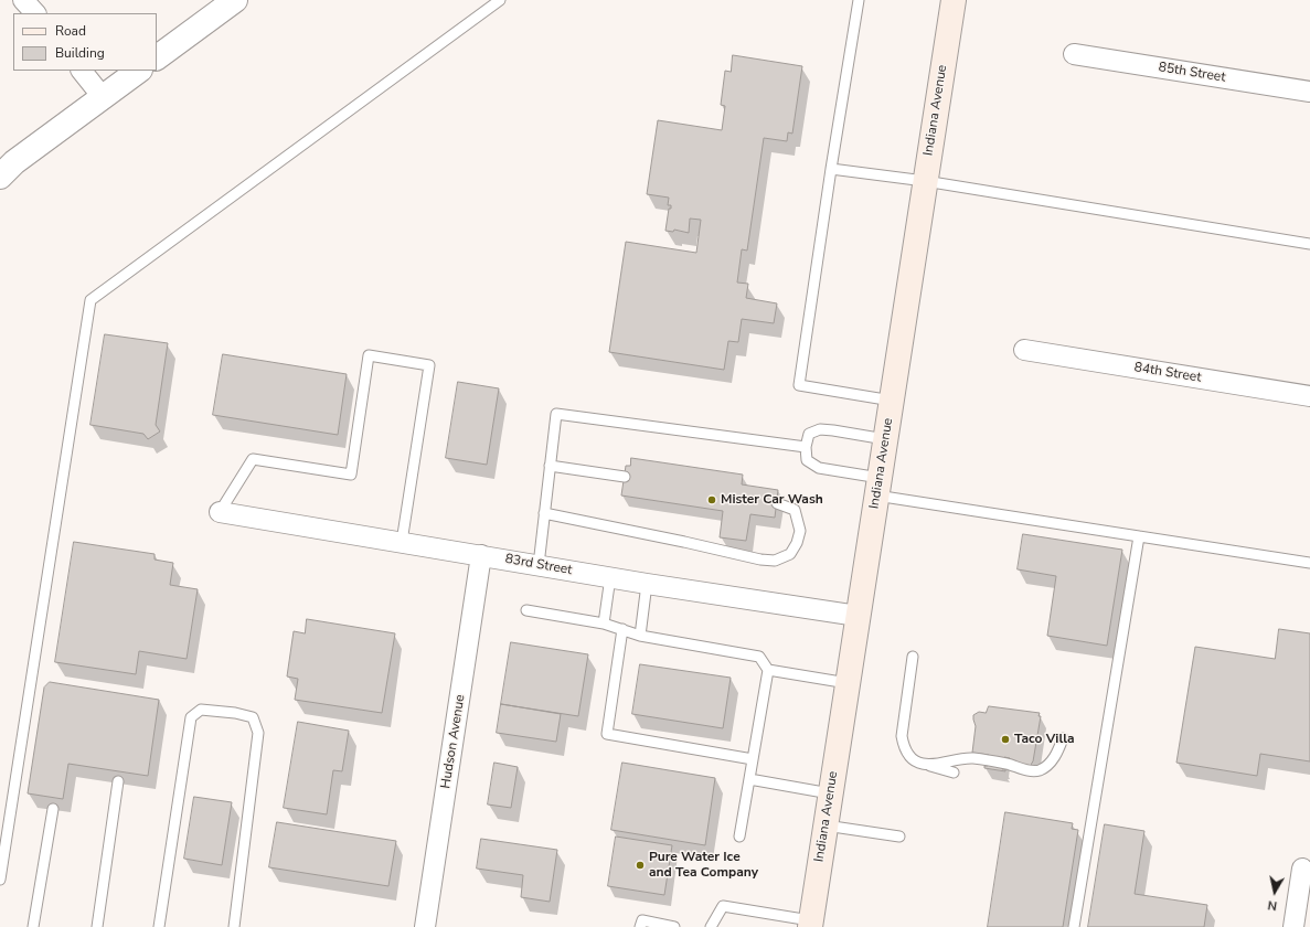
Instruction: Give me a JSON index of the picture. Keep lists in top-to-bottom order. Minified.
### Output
{"streets":{"main road":["Indiana Avenue"],"street":["85th Street","84th Street","83rd Street","Hudson Avenue"]},"crossings":[["Indiana Avenue","83rd Street"],["83rd Street","Hudson Avenue"]],"places":["Mister Car Wash","Taco Villa","Pure Water Ice and Tea Company"],"legend":["Road","Building"],"north":"bottom"}
